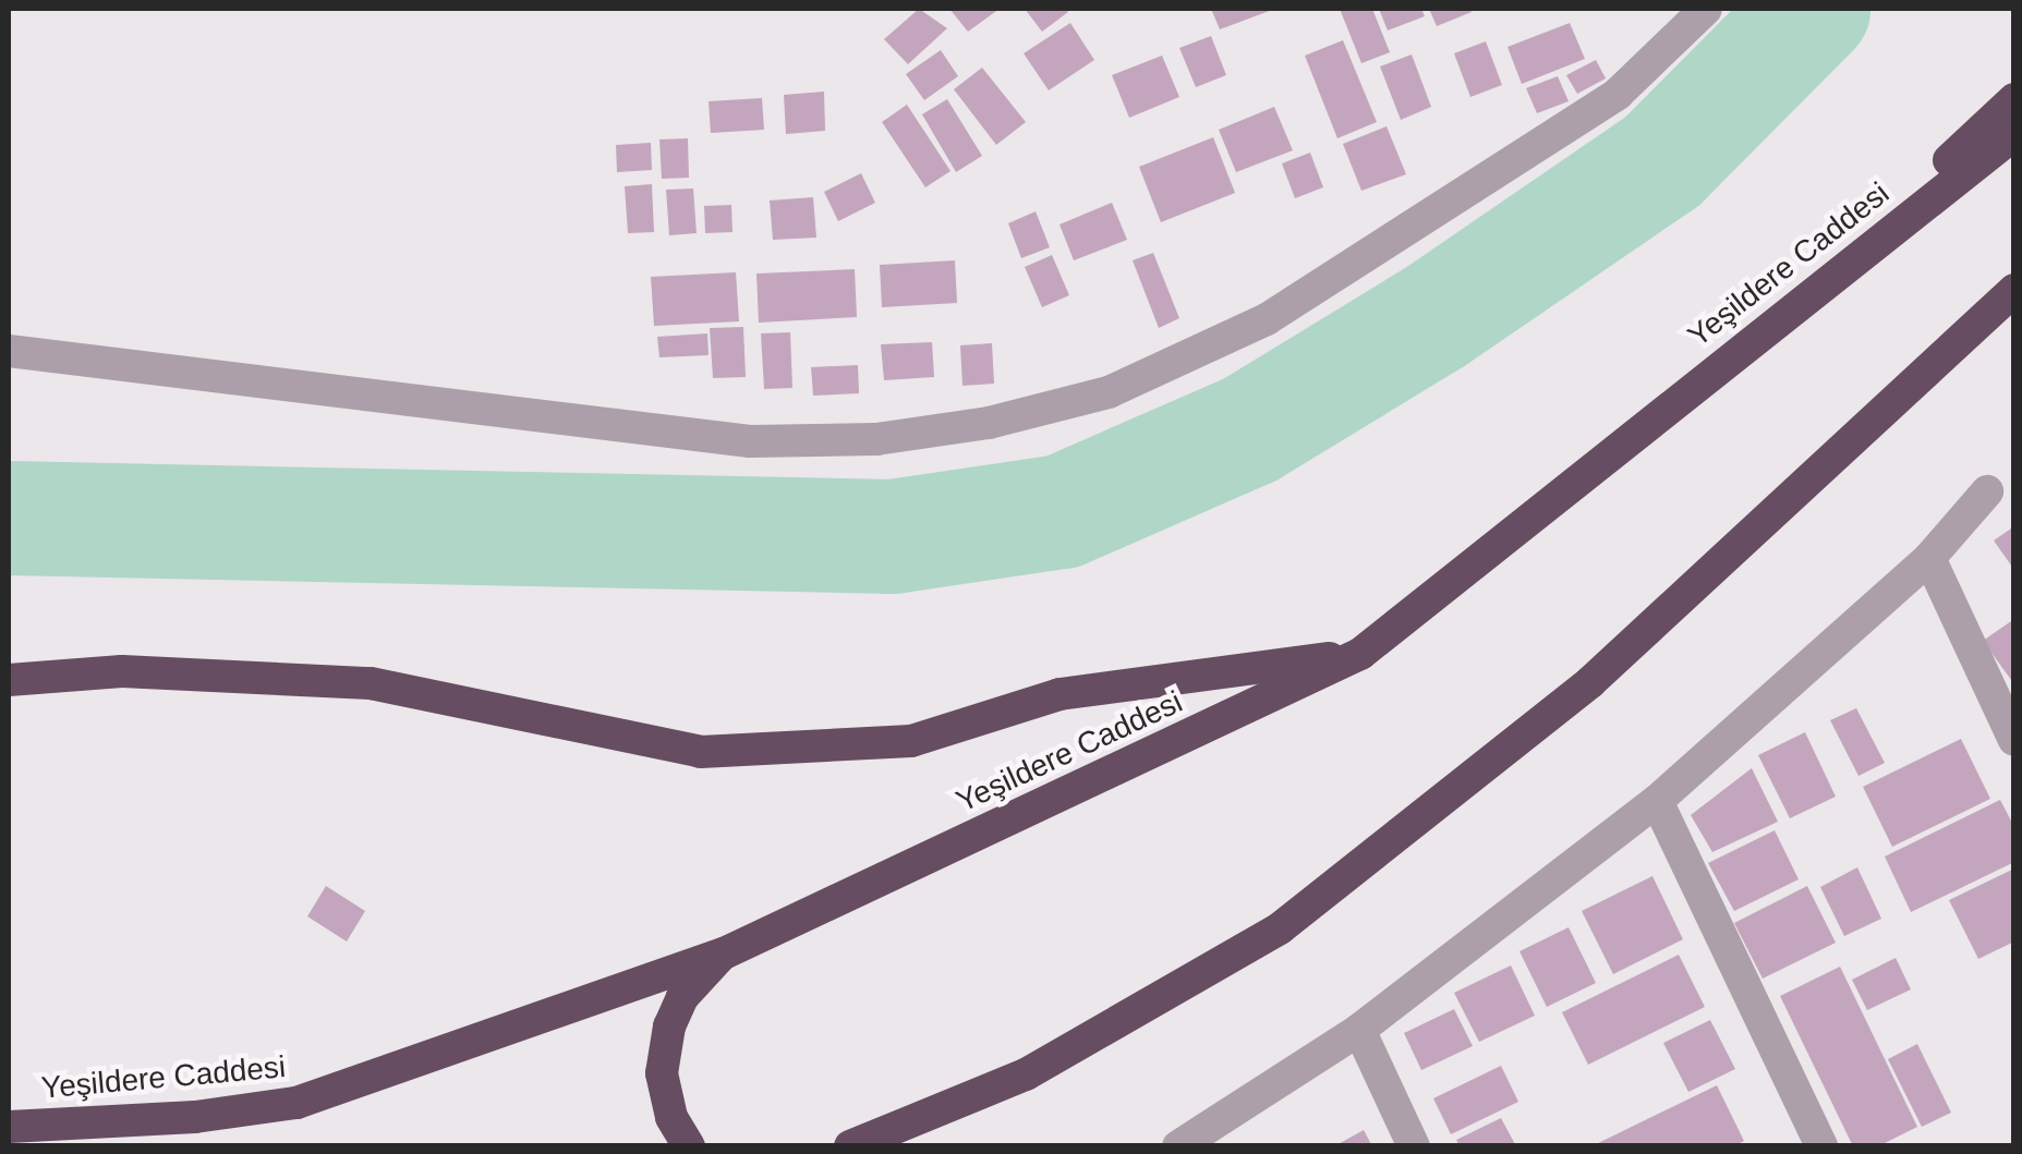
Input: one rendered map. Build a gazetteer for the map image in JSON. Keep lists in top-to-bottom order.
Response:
{
  "streets": {
    "highway": ["Yeşildere Caddesi"]
  }
}
